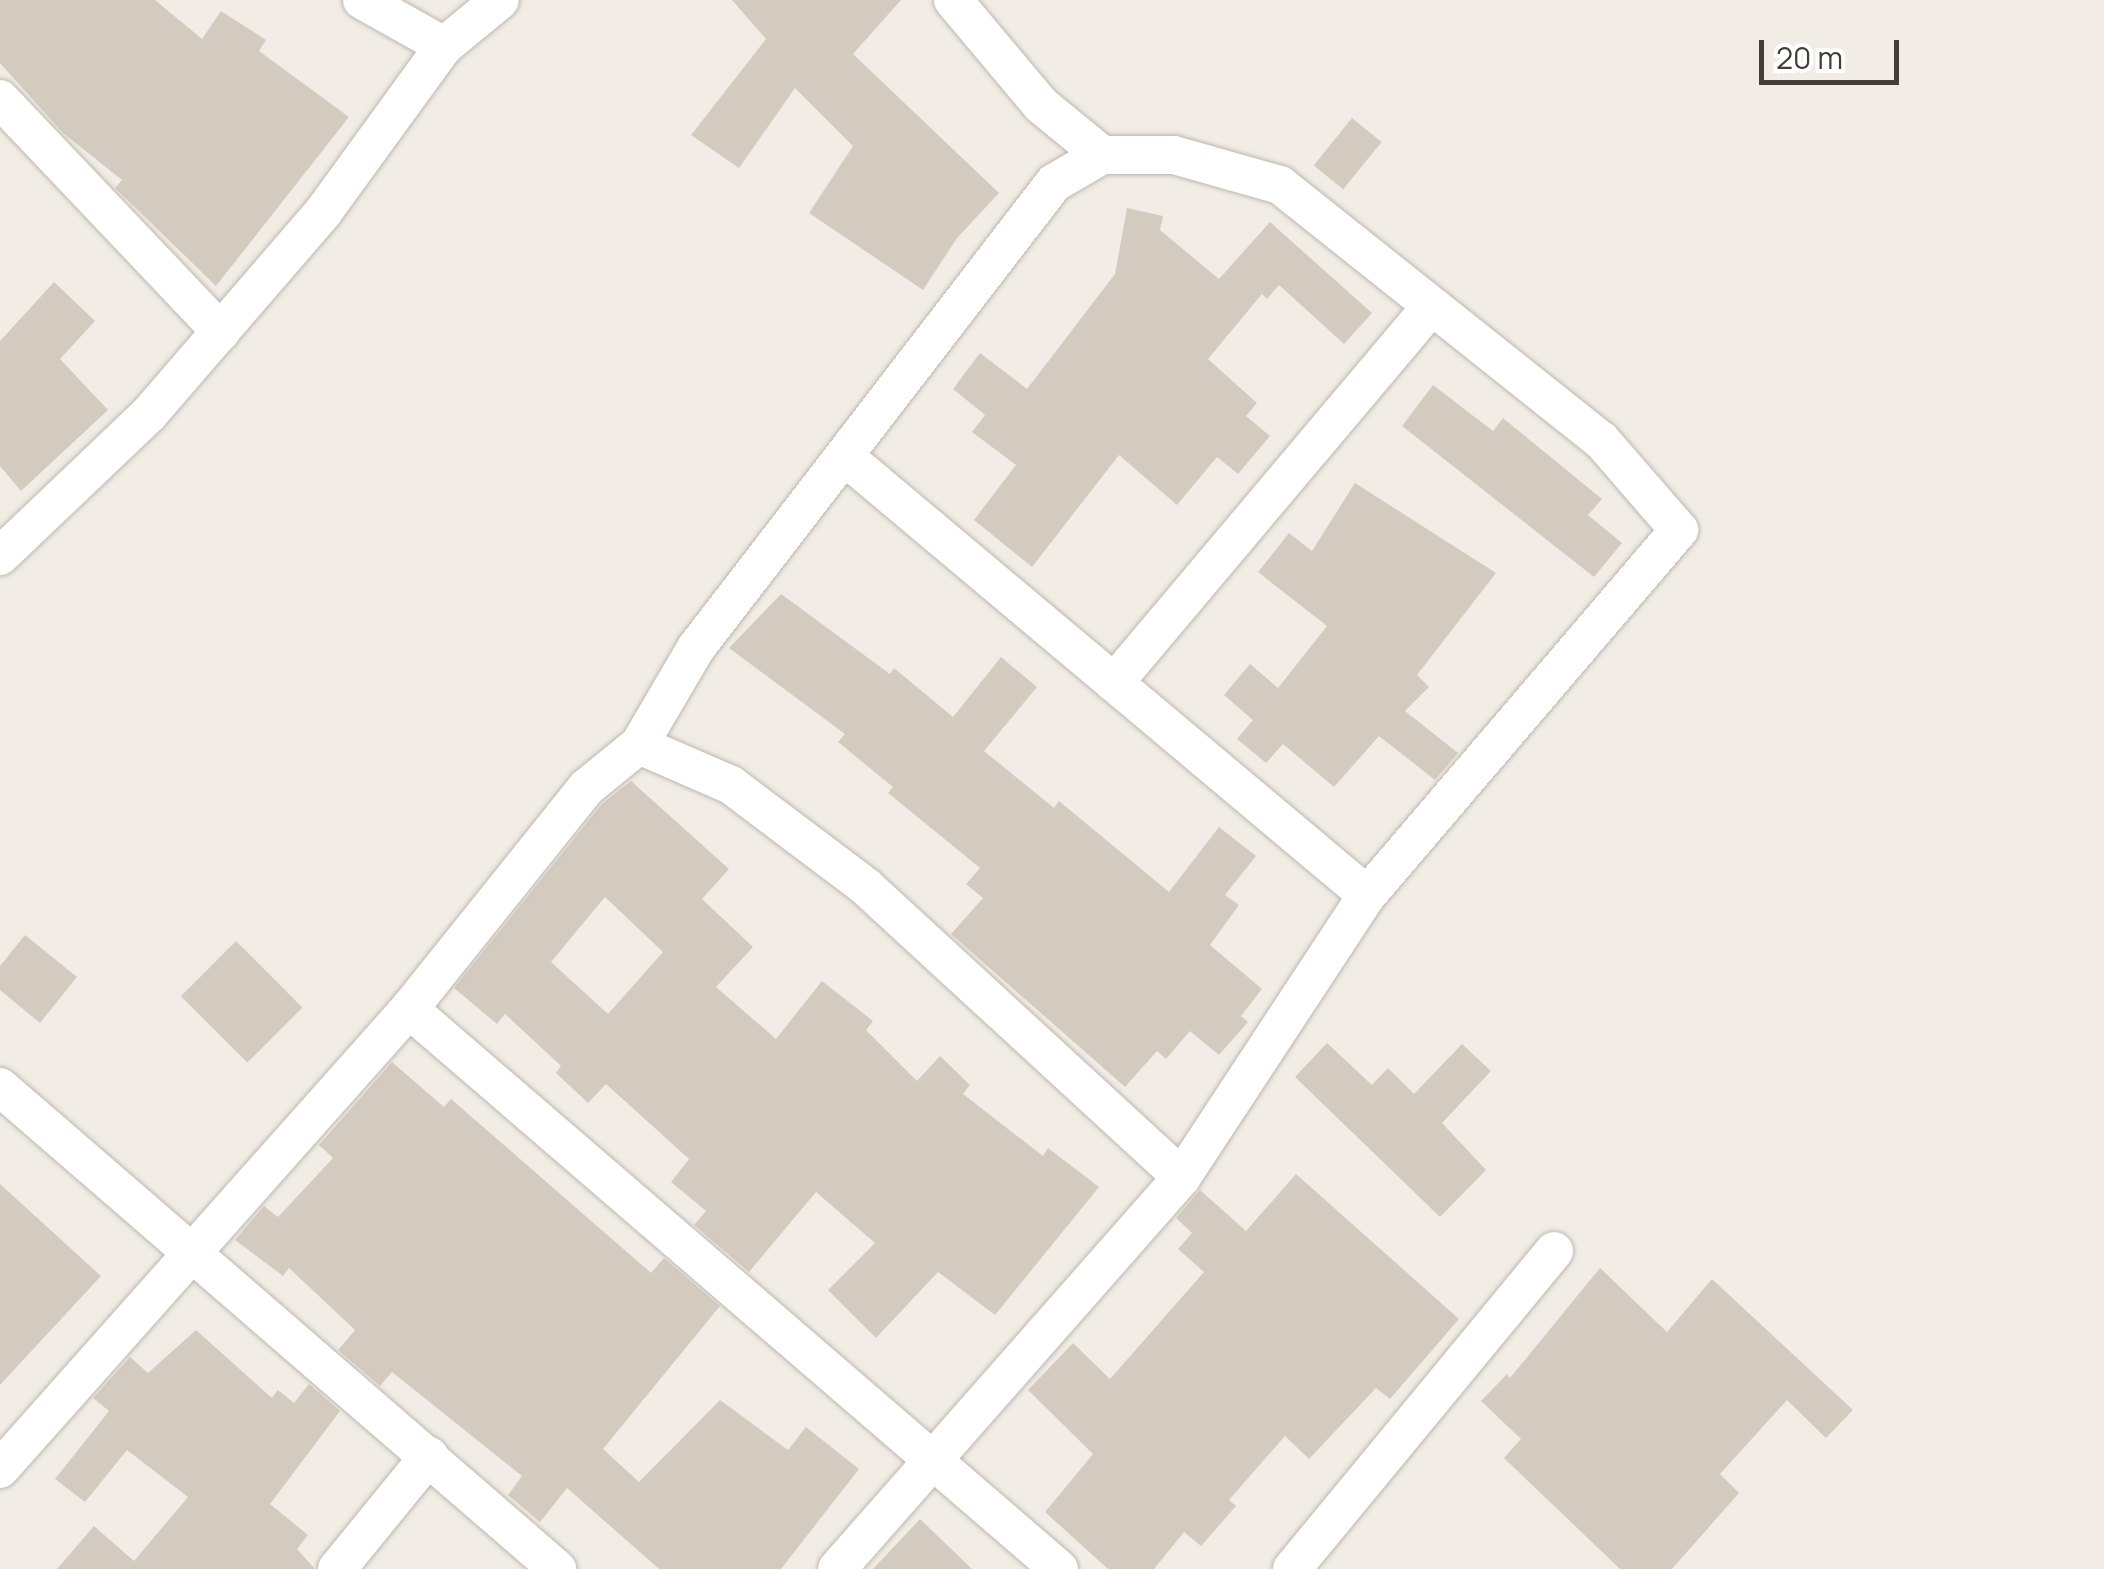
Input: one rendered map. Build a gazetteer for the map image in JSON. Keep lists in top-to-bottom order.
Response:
{
  "scale_bar": "20 m"
}
